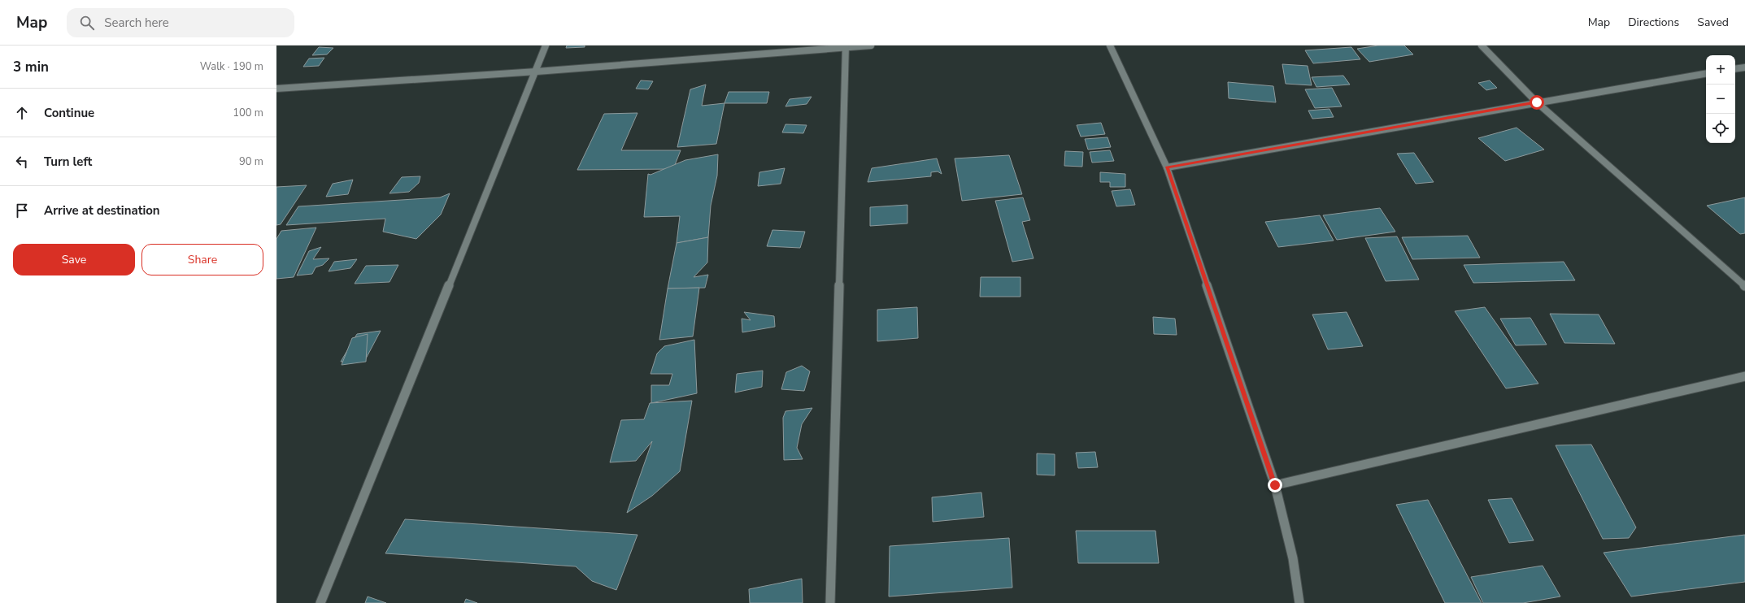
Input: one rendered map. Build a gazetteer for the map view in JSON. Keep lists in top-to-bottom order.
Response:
{
  "page": {
    "header": "Map",
    "search": "Search here",
    "nav": ["Map", "Directions", "Saved"],
    "heading": ["3 min", "Walk · 190 m"],
    "map_buttons": ["+", "−"],
    "list": [
      ["Continue", "100 m"],
      ["Turn left", "90 m"],
      "Arrive at destination"
    ],
    "buttons": ["Save", "Share"]
  }
}
